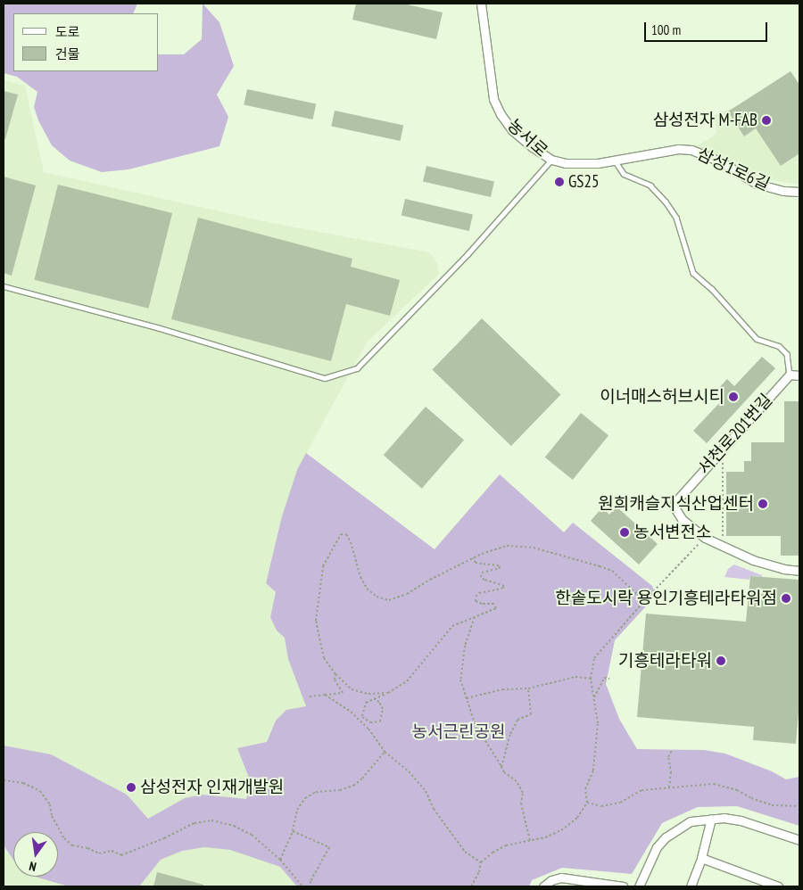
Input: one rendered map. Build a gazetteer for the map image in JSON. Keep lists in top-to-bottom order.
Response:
{
  "streets": {
    "street": ["농서로", "삼성1로6길", "서천로201번길"]
  },
  "crossings": [
    ["농서로", "삼성1로6길"]
  ],
  "parks": ["농서근린공원"],
  "places": [
    "삼성전자 M-FAB",
    "GS25",
    "이너매스허브시티",
    "원희캐슬지식산업센터",
    "농서변전소",
    "한솥도시락 용인기흥테라타워점",
    "기흥테라타워",
    "삼성전자 인재개발원"
  ],
  "legend": ["도로", "건물"],
  "scale_bar": "100 m",
  "north": "bottom"
}
